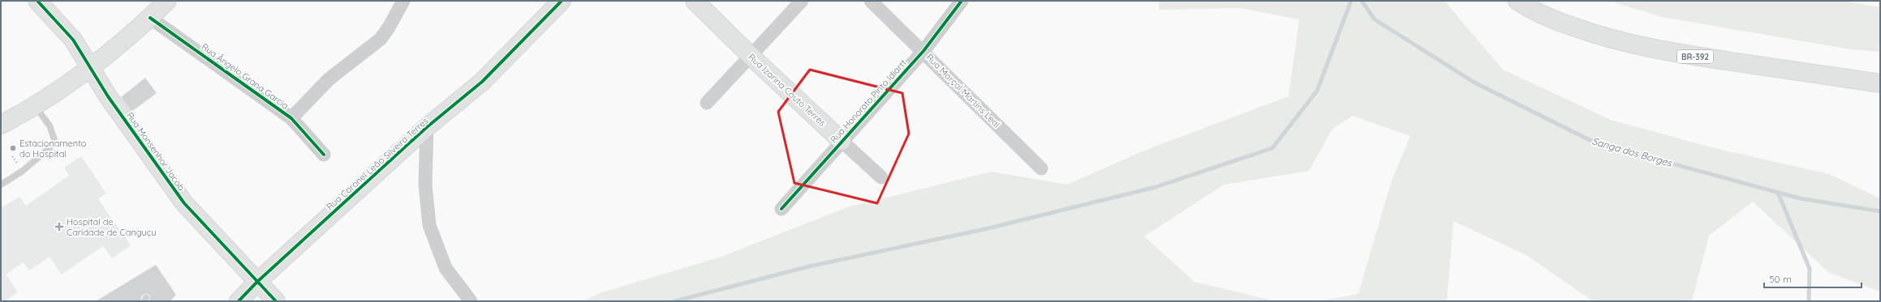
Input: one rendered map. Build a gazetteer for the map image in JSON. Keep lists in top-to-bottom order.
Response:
{
  "streets": {
    "main road": [
      "BR-392",
      "Rua Izarina Couto Terres",
      "Rua Monsenhor Jacob",
      "Rua Coronel Leão Silveira Terres"
    ],
    "street": ["Rua Ângelo Grana Garcia", "Rua Marçal Martins Leal", "Rua Honorato Pinto Idiartt"]
  },
  "crossings": [
    ["Rua Izarina Couto Terres", "Rua Honorato Pinto Idiartt"],
    ["Rua Marçal Martins Leal", "Rua Honorato Pinto Idiartt"],
    ["Rua Monsenhor Jacob", "Rua Coronel Leão Silveira Terres"]
  ],
  "water": ["Sanga dos Borges"],
  "places": {
    "other": ["Estacionamento do Hospital"],
    "health": ["Hospital de Caridade de Canguçu"]
  },
  "scale_bar": "50 m"
}
